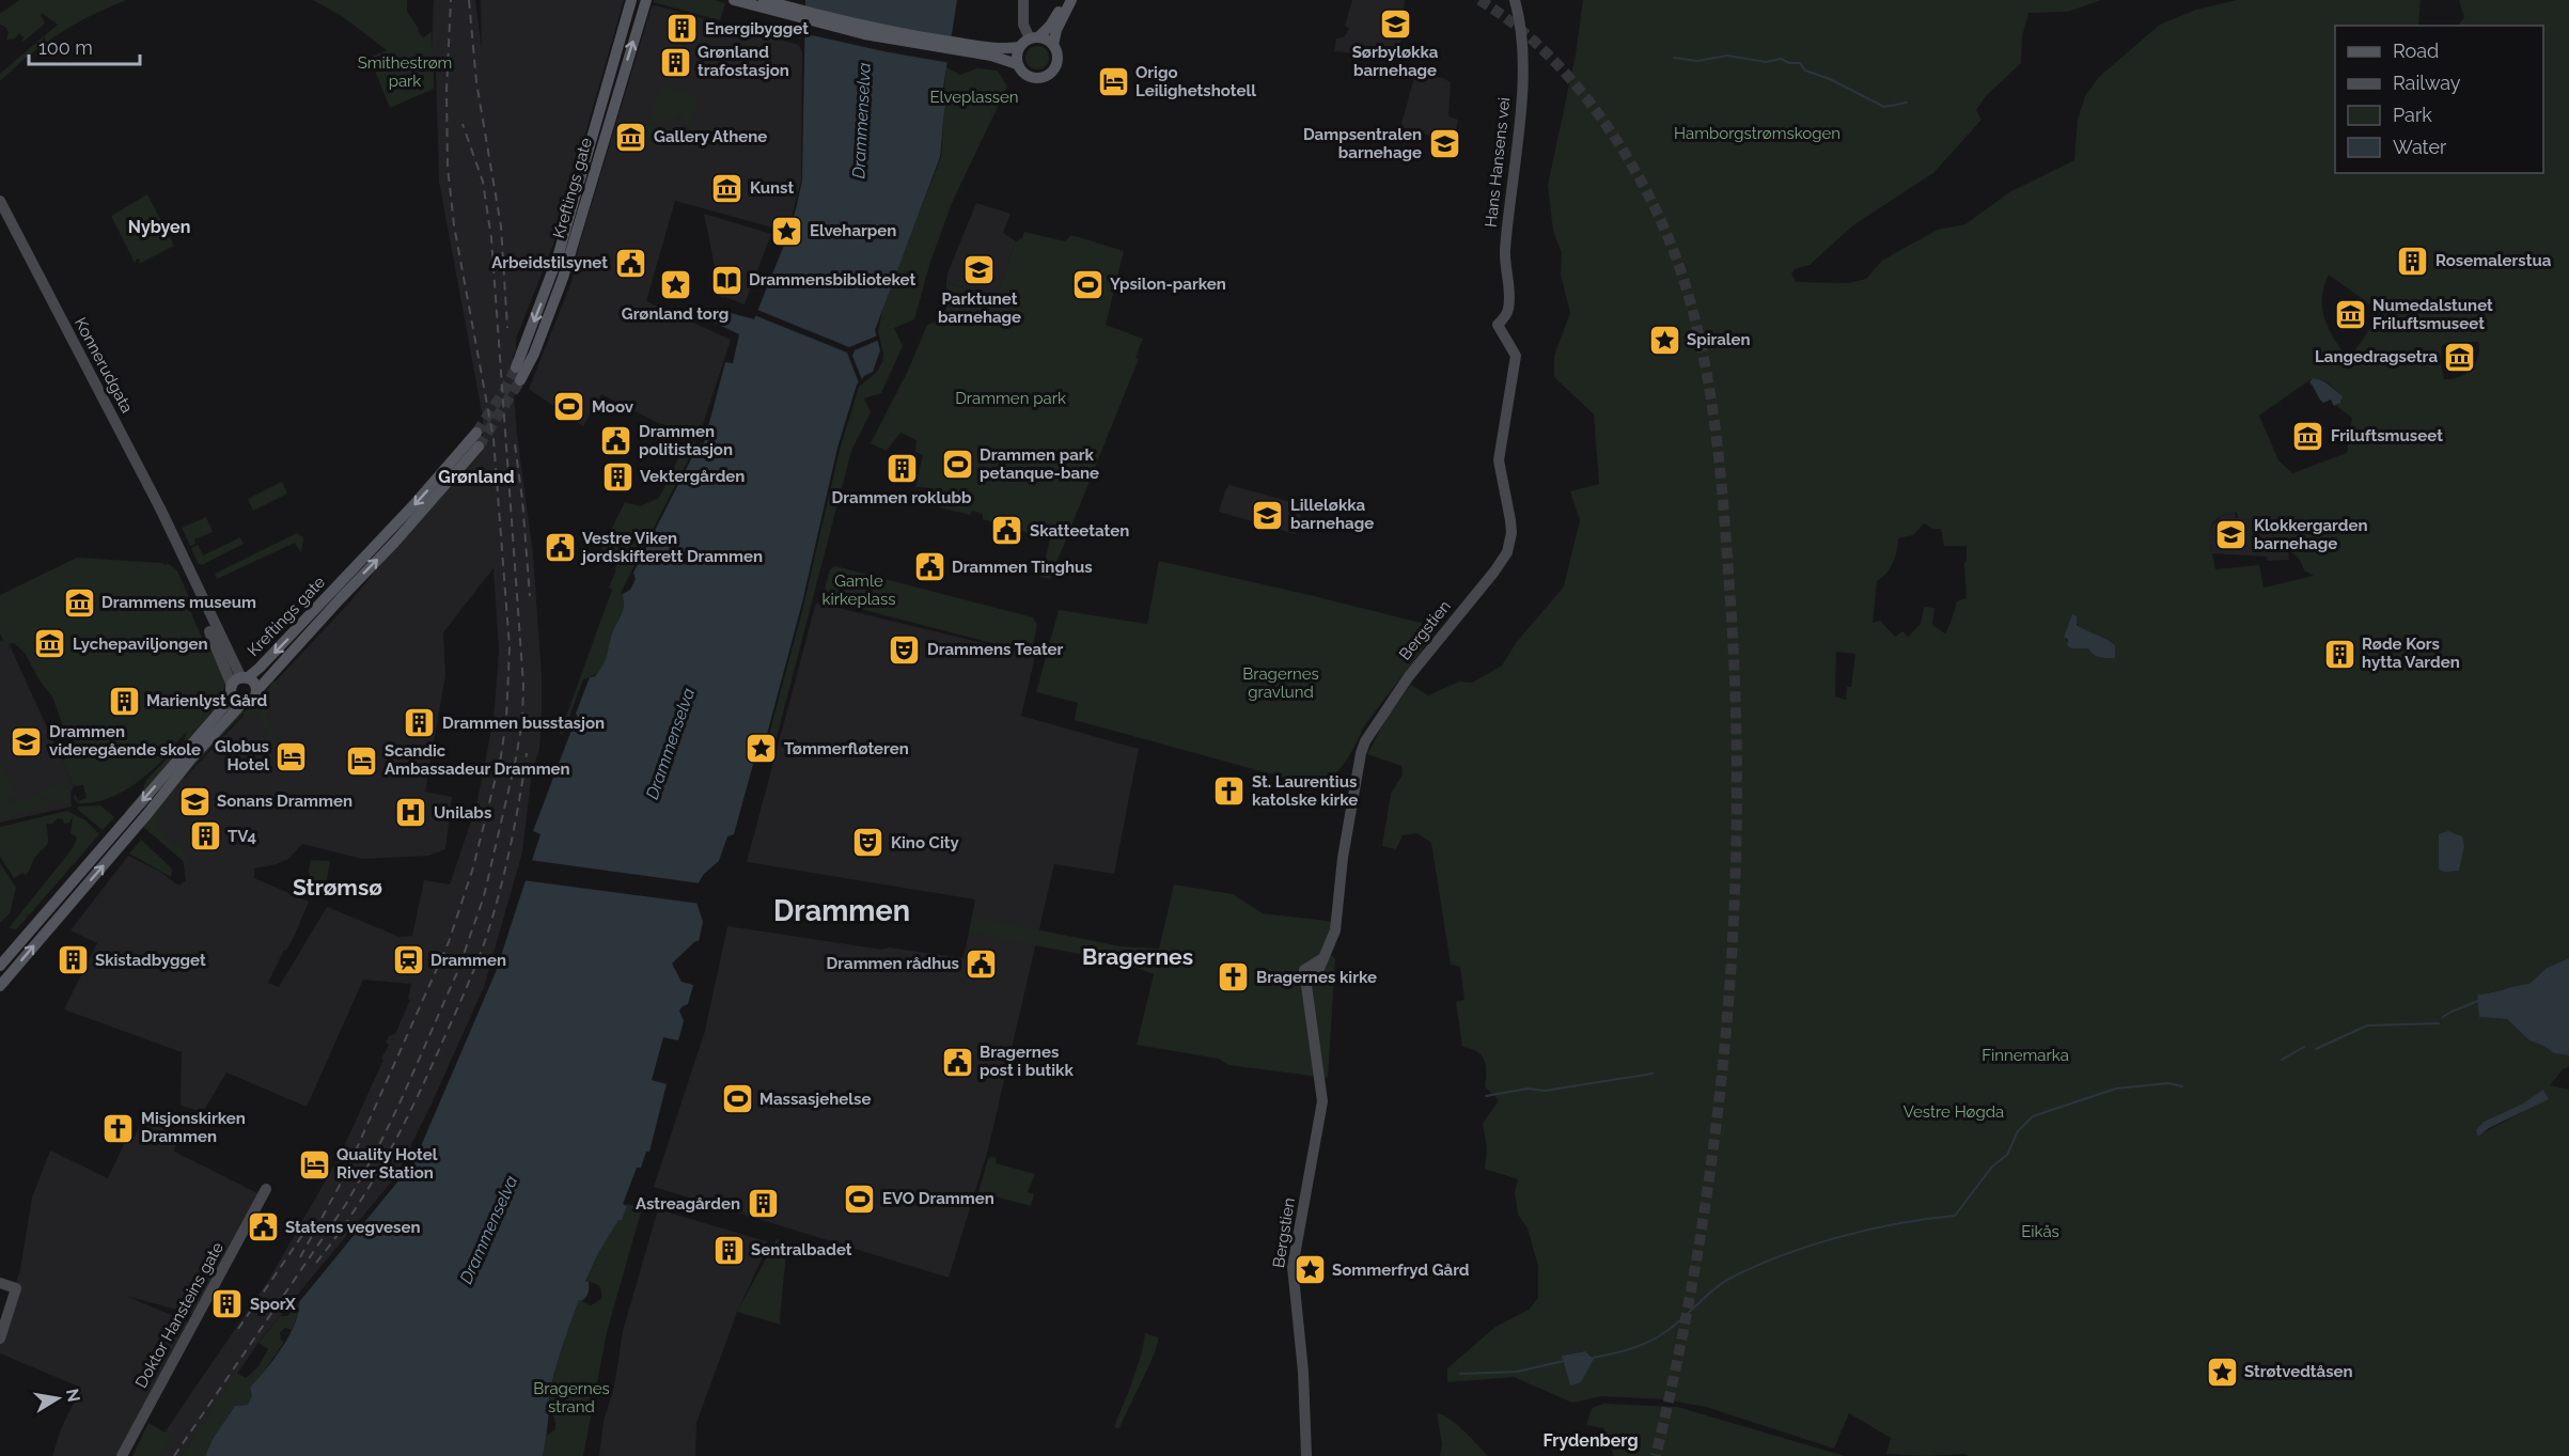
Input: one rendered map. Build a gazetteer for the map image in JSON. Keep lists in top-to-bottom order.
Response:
{
  "streets": {
    "main road": [
      "Hans Hansens vei",
      "Kreftings gate",
      "Konnerudgata",
      "Bergstien",
      "Doktor Hansteins gate"
    ]
  },
  "crossings": [
    ["Hans Hansens vei", "Bergstien"],
    ["Kreftings gate", "Konnerudgata"]
  ],
  "districts": [
    "Nybyen",
    "Grønland",
    "Strømsø",
    "Drammen",
    "Bragernes",
    "Frydenberg"
  ],
  "water": ["Drammenselva"],
  "parks": [
    "Smithestrøm park",
    "Elveplassen",
    "Hamborgstrømskogen",
    "Drammen park",
    "Gamle kirkeplass",
    "Bragernes gravlund",
    "Finnemarka",
    "Vestre Høgda",
    "Eikås",
    "Bragernes strand"
  ],
  "places": {
    "school or university": [
      "Sørbyløkka barnehage",
      "Dampsentralen barnehage",
      "Parktunet barnehage",
      "Lilleløkka barnehage",
      "Klokkergarden barnehage",
      "Drammen videregående skole",
      "Sonans Drammen"
    ],
    "building": [
      "Energibygget",
      "Grønland trafostasjon",
      "Rosemalerstua",
      "Drammen roklubb",
      "Vektergården",
      "Røde Kors hytta Varden",
      "Marienlyst Gård",
      "Drammen busstasjon",
      "TV4",
      "Skistadbygget",
      "Astreagården",
      "Sentralbadet",
      "SporX"
    ],
    "hotel": [
      "Origo Leilighetshotell",
      "Globus Hotel",
      "Scandic Ambassadeur Drammen",
      "Quality Hotel River Station"
    ],
    "museum": [
      "Gallery Athene",
      "Kunst",
      "Numedalstunet Friluftsmuseet",
      "Langedragsetra",
      "Friluftsmuseet",
      "Drammens museum",
      "Lychepaviljongen"
    ],
    "place": [
      "Elveharpen",
      "Grønland torg",
      "Spiralen",
      "Tømmerfløteren",
      "Sommerfryd Gård",
      "Strøtvedtåsen"
    ],
    "public building": [
      "Arbeidstilsynet",
      "Drammen politistasjon",
      "Skatteetaten",
      "Vestre Viken jordskifterett Drammen",
      "Drammen Tinghus",
      "Drammen rådhus",
      "Bragernes post i butikk",
      "Statens vegvesen"
    ],
    "library": ["Drammensbiblioteket"],
    "sports": [
      "Ypsilon-parken",
      "Moov",
      "Drammen park petanque-bane",
      "Massasjehelse",
      "EVO Drammen"
    ],
    "theatre": ["Drammens Teater", "Kino City"],
    "church": ["St. Laurentius katolske kirke", "Bragernes kirke", "Misjonskirken Drammen"],
    "hospital": ["Unilabs"],
    "station": ["Drammen"]
  },
  "legend": [
    "Road",
    "Railway",
    "Park",
    "Water"
  ],
  "scale_bar": "100 m",
  "north": "right"
}
